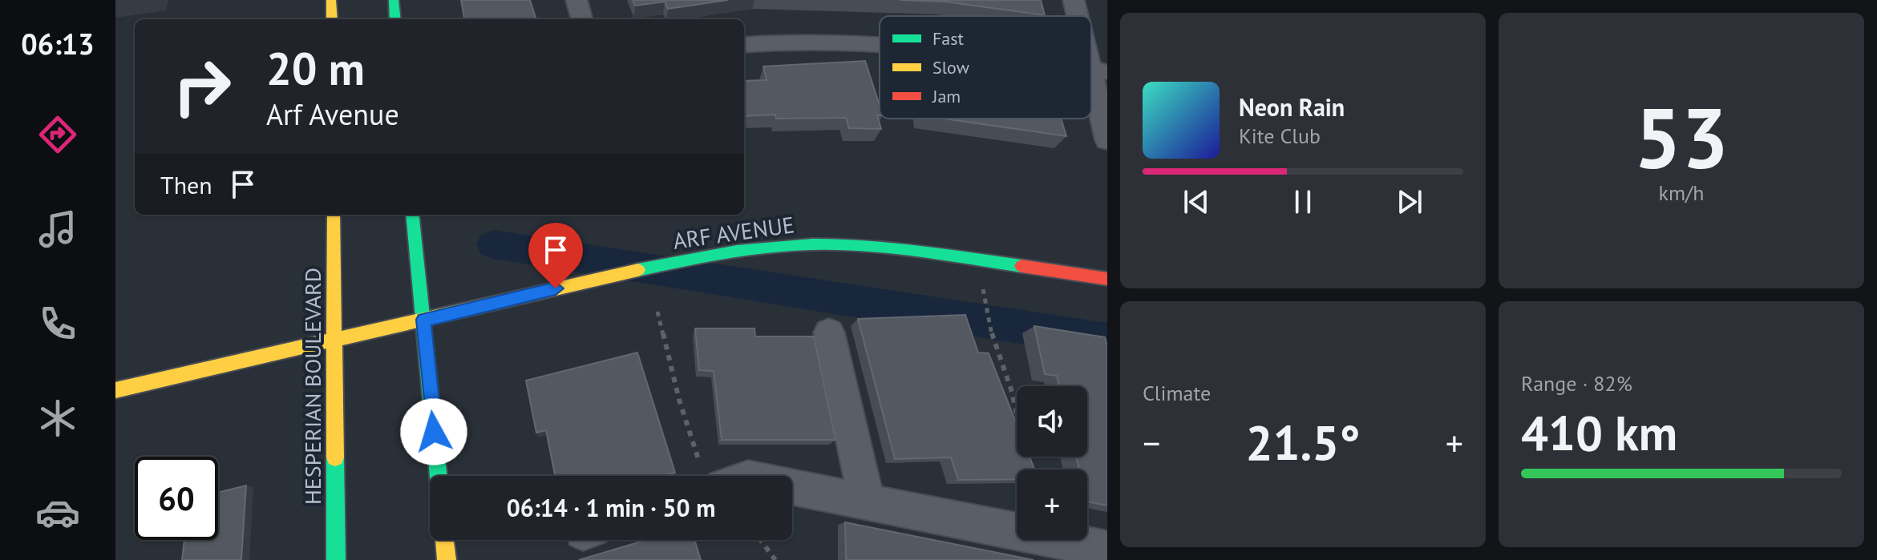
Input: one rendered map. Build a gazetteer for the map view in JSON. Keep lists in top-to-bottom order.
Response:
{
  "streets": {
    "street": ["ARF AVENUE", "HESPERIAN BOULEVARD"]
  },
  "crossings": [
    ["ARF AVENUE", "HESPERIAN BOULEVARD"]
  ],
  "legend": ["Fast", "Slow", "Jam"],
  "page": {
    "tabs": "06:13",
    "tile": [
      ["53", "km/h"],
      "Climate",
      ["Range · 82%", "410 km"]
    ],
    "turn": ["20 m", "Arf Avenue"],
    "song": ["Neon Rain", "Kite Club"],
    "then": "Then",
    "map_buttons": "+",
    "heat": ["−", "21.5°", "+"],
    "limit": "60",
    "trip": "06:14 · 1 min · 50 m"
  }
}
